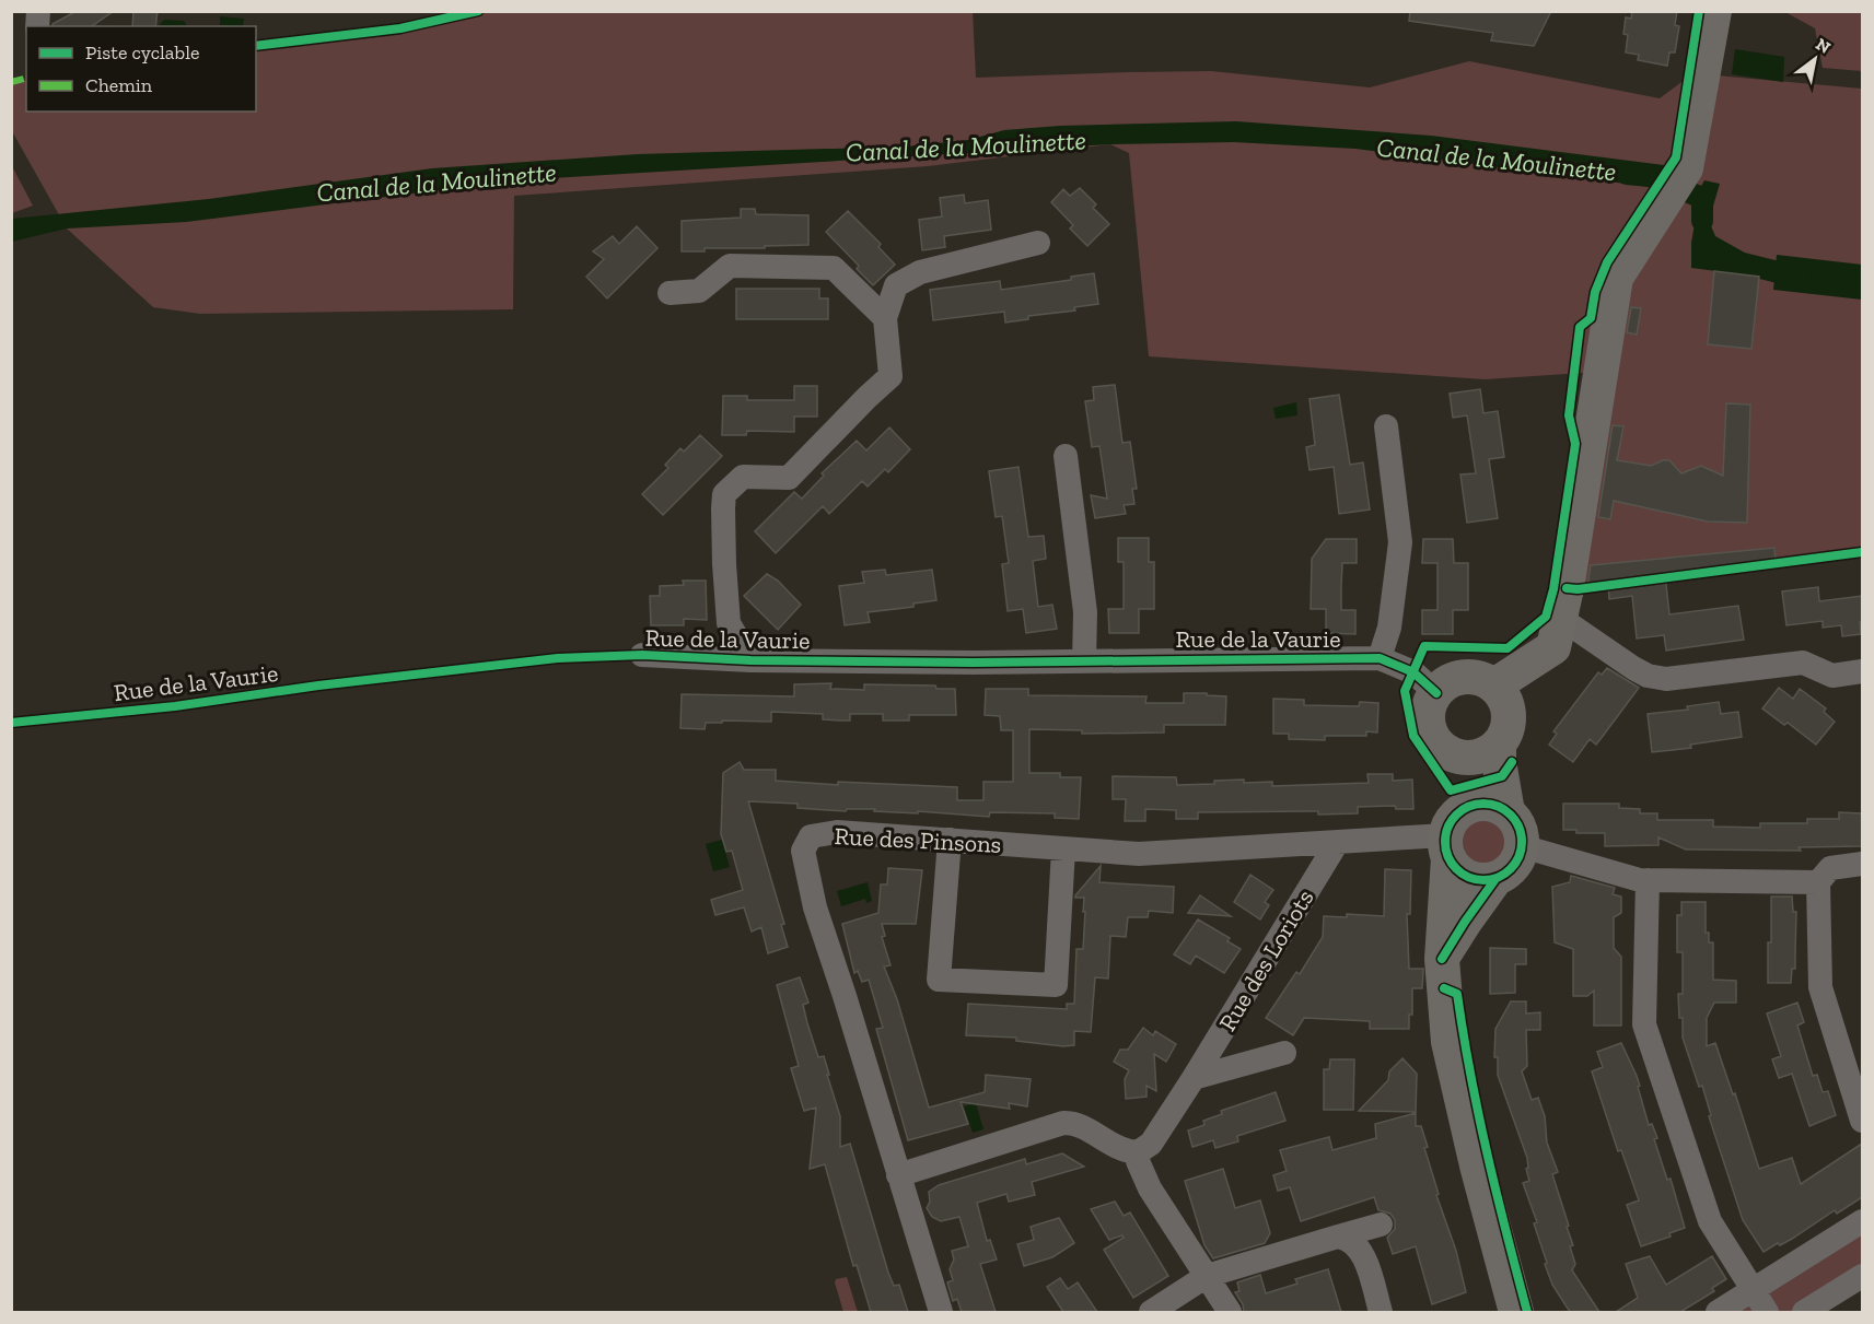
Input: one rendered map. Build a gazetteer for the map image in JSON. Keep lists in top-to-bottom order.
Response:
{
  "streets": {
    "street": ["Rue de la Vaurie", "Rue des Pinsons", "Rue des Loriots"]
  },
  "crossings": [
    ["Rue des Pinsons", "Rue des Loriots"]
  ],
  "water": ["Canal de la Moulinette"],
  "legend": ["Piste cyclable", "Chemin"],
  "north": "top right"
}
